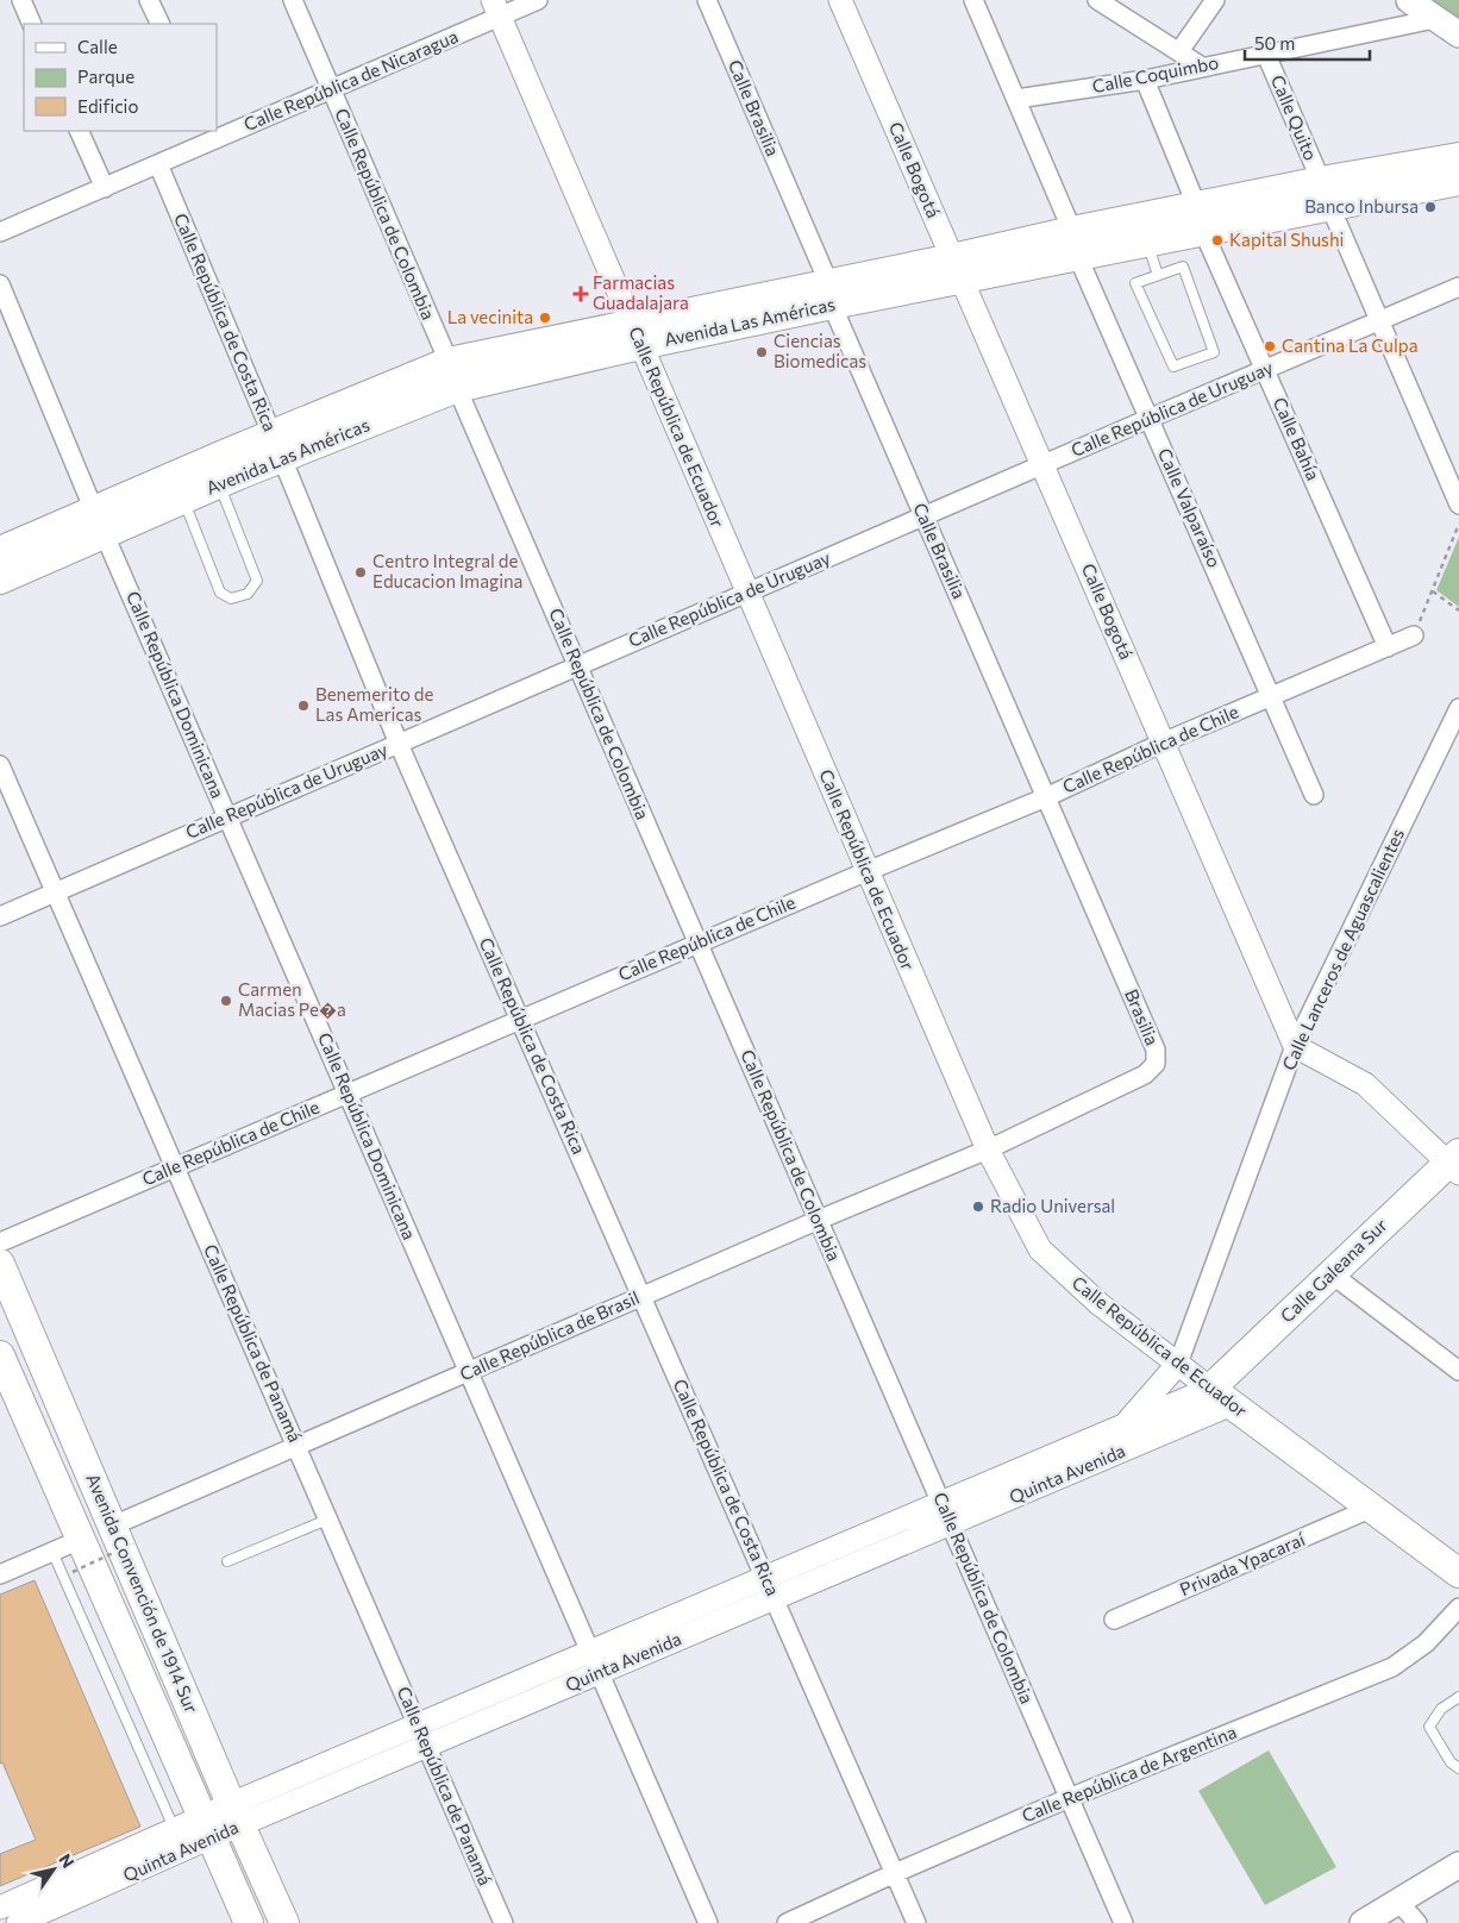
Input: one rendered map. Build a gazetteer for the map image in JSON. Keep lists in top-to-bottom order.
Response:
{
  "streets": {
    "main road": [
      "Avenida Las Américas",
      "Calle República de Ecuador",
      "Calle Galeana Sur",
      "Avenida Convención de 1914 Sur"
    ],
    "street": [
      "Calle Coquimbo",
      "Calle República de Nicaragua",
      "Calle Brasilia",
      "Calle Quito",
      "Calle Bogotá",
      "Calle República de Colombia",
      "Calle República de Costa Rica",
      "Calle República de Uruguay",
      "Calle Bahía",
      "Calle Valparaíso",
      "Calle República Dominicana",
      "Calle República de Chile",
      "Calle Lanceros de Aguascalientes",
      "Brasilia",
      "Calle República de Brasil",
      "Calle República de Panamá",
      "Quinta Avenida",
      "Privada Ypacaraí",
      "Calle República de Argentina"
    ]
  },
  "crossings": [
    ["Calle Coquimbo", "Calle Quito"],
    ["Calle Coquimbo", "Calle Bahía"],
    ["Calle Coquimbo", "Calle Valparaíso"],
    ["Calle República de Nicaragua", "Calle República de Colombia"],
    ["Calle República de Nicaragua", "Calle República de Costa Rica"],
    ["Calle República de Nicaragua", "Calle República de Ecuador"],
    ["Calle Brasilia", "Avenida Las Américas"],
    ["Calle Brasilia", "Calle República de Uruguay"],
    ["Calle Brasilia", "Calle República de Chile"],
    ["Calle Brasilia", "Brasilia"],
    ["Calle Quito", "Avenida Las Américas"],
    ["Calle Bogotá", "Avenida Las Américas"],
    ["Calle Bogotá", "Calle República de Uruguay"],
    ["Calle Bogotá", "Calle República de Chile"],
    ["Calle Bogotá", "Calle Lanceros de Aguascalientes"],
    ["Calle República de Colombia", "Avenida Las Américas"],
    ["Calle República de Colombia", "Calle República de Uruguay"],
    ["Calle República de Colombia", "Calle República de Chile"],
    ["Calle República de Colombia", "Calle República de Brasil"],
    ["Calle República de Colombia", "Quinta Avenida"],
    ["Calle República de Colombia", "Calle República de Argentina"],
    ["Calle República de Costa Rica", "Avenida Las Américas"],
    ["Calle República de Costa Rica", "Calle República de Uruguay"],
    ["Calle República de Costa Rica", "Calle República de Chile"],
    ["Calle República de Costa Rica", "Calle República de Brasil"],
    ["Calle República de Costa Rica", "Quinta Avenida"],
    ["Calle República de Costa Rica", "Calle República de Argentina"],
    ["Avenida Las Américas", "Calle República de Ecuador"],
    ["Avenida Las Américas", "Calle Bahía"],
    ["Avenida Las Américas", "Calle Valparaíso"],
    ["Avenida Las Américas", "Calle República Dominicana"],
    ["Calle República de Uruguay", "Calle República de Ecuador"],
    ["Calle República de Uruguay", "Calle Bahía"],
    ["Calle República de Uruguay", "Calle Valparaíso"],
    ["Calle República de Uruguay", "Calle República Dominicana"],
    ["Calle República de Uruguay", "Calle República de Panamá"],
    ["Calle República de Ecuador", "Calle República de Chile"],
    ["Calle República de Ecuador", "Calle Lanceros de Aguascalientes"],
    ["Calle República de Ecuador", "Brasilia"],
    ["Calle República de Ecuador", "Calle Galeana Sur"],
    ["Calle República de Ecuador", "Calle República de Brasil"],
    ["Calle República de Ecuador", "Quinta Avenida"],
    ["Calle República de Ecuador", "Privada Ypacaraí"],
    ["Calle Bahía", "Calle República de Chile"],
    ["Calle Valparaíso", "Calle República de Chile"],
    ["Calle República Dominicana", "Calle República de Chile"],
    ["Calle República Dominicana", "Calle República de Brasil"],
    ["Calle República Dominicana", "Quinta Avenida"],
    ["Calle República de Chile", "Brasilia"],
    ["Calle República de Chile", "Calle República de Panamá"],
    ["Brasilia", "Calle República de Brasil"],
    ["Calle Galeana Sur", "Quinta Avenida"],
    ["Calle República de Brasil", "Calle República de Panamá"],
    ["Calle República de Brasil", "Avenida Convención de 1914 Sur"],
    ["Calle República de Panamá", "Quinta Avenida"],
    ["Quinta Avenida", "Avenida Convención de 1914 Sur"]
  ],
  "places": {
    "other": [
      "Banco Inbursa",
      "Kapital Shushi",
      "La vecinita",
      "Cantina La Culpa",
      "Ciencias Biomedicas",
      "Centro Integral de Educacion Imagina",
      "Benemerito de Las Americas",
      "Carmen Macias Pe�a",
      "Radio Universal"
    ],
    "health": ["Farmacias Guadalajara"]
  },
  "legend": ["Calle", "Parque", "Edificio"],
  "scale_bar": "50 m",
  "north": "top right"
}
